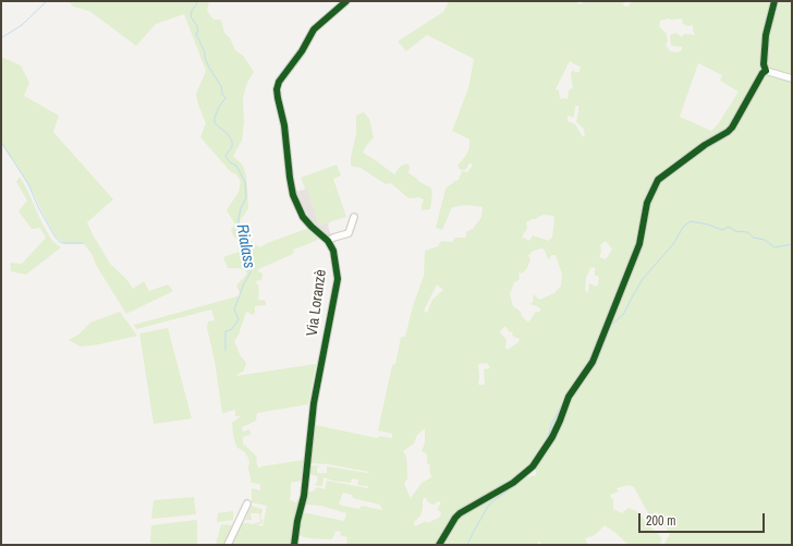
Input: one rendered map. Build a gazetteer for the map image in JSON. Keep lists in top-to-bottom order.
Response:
{
  "streets": {
    "street": ["Via Loranzè"]
  },
  "water": ["Rialass"],
  "scale_bar": "200 m"
}
